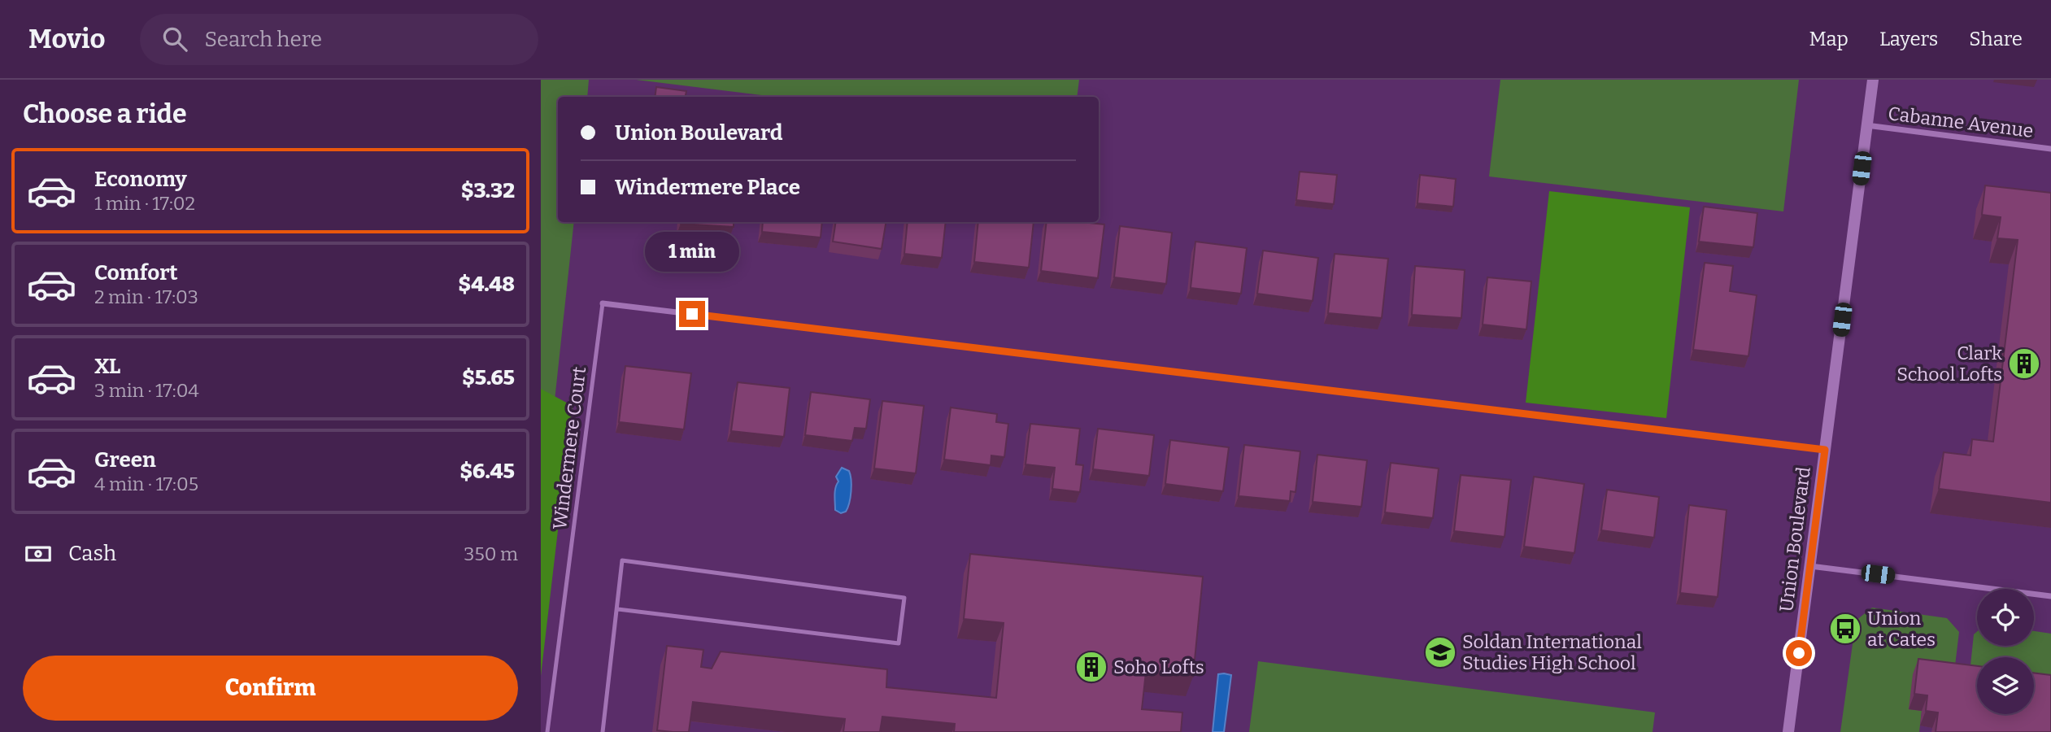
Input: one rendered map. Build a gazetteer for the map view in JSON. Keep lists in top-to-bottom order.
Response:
{
  "streets": {
    "main road": ["Union Boulevard"],
    "street": ["Cabanne Avenue"],
    "lane": ["Windermere Court"]
  },
  "crossings": [
    ["Cabanne Avenue", "Union Boulevard"]
  ],
  "places": {
    "building": ["Clark School Lofts", "Soho Lofts"],
    "bus stop": ["Union at Cates"],
    "school or university": ["Soldan International Studies High School"]
  },
  "page": {
    "header": "Movio",
    "search": "Search here",
    "nav": ["Map", "Layers", "Share"],
    "heading": "Choose a ride",
    "banner": ["Union Boulevard", "Windermere Place"],
    "list": [
      {
        "name": "Economy",
        "note": "1 min · 17:02",
        "value": "$3.32"
      },
      {
        "name": "Comfort",
        "note": "2 min · 17:03",
        "value": "$4.48"
      },
      {
        "name": "XL",
        "note": "3 min · 17:04",
        "value": "$5.65"
      },
      {
        "name": "Green",
        "note": "4 min · 17:05",
        "value": "$6.45"
      }
    ],
    "bubble": "1 min",
    "pay": ["Cash", "350 m"],
    "buttons": "Confirm"
  }
}
